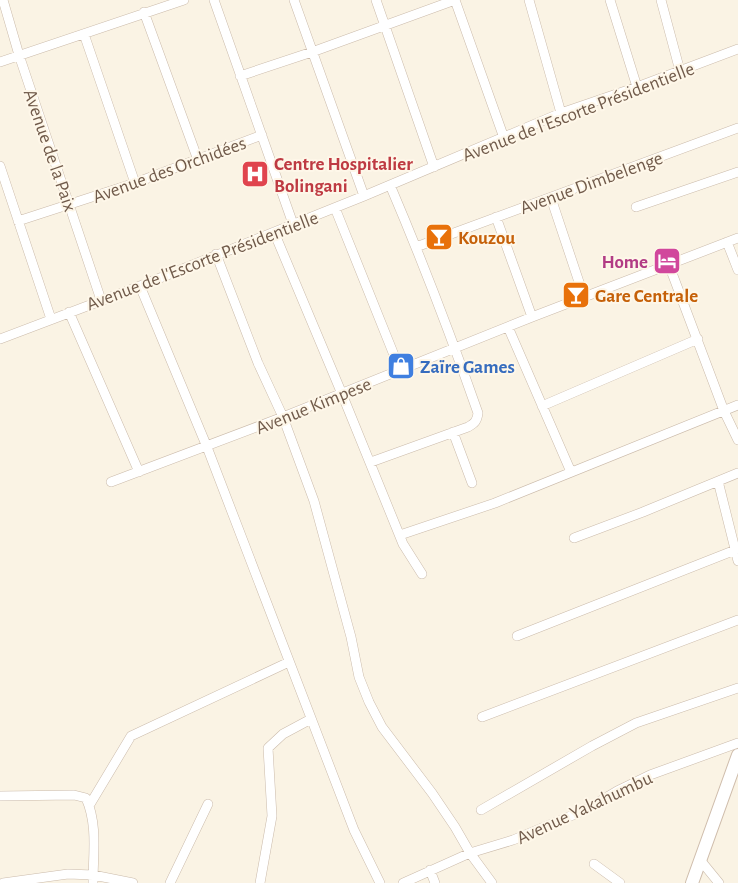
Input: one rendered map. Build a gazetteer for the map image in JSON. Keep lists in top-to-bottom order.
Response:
{
  "streets": {
    "street": [
      "Avenue de l'Escorte Présidentielle",
      "Avenue de la Paix",
      "Avenue des Orchidées",
      "Avenue Dimbelenge",
      "Avenue Kimpese",
      "Avenue Yakahumbu"
    ]
  },
  "crossings": [
    ["Avenue de l'Escorte Présidentielle", "Avenue de la Paix"],
    ["Avenue de la Paix", "Avenue des Orchidées"]
  ],
  "places": {
    "hospital": ["Centre Hospitalier Bolingani"],
    "bar": ["Kouzou", "Gare Centrale"],
    "hotel": ["Home"],
    "shop": ["Zaïre Games"]
  }
}
